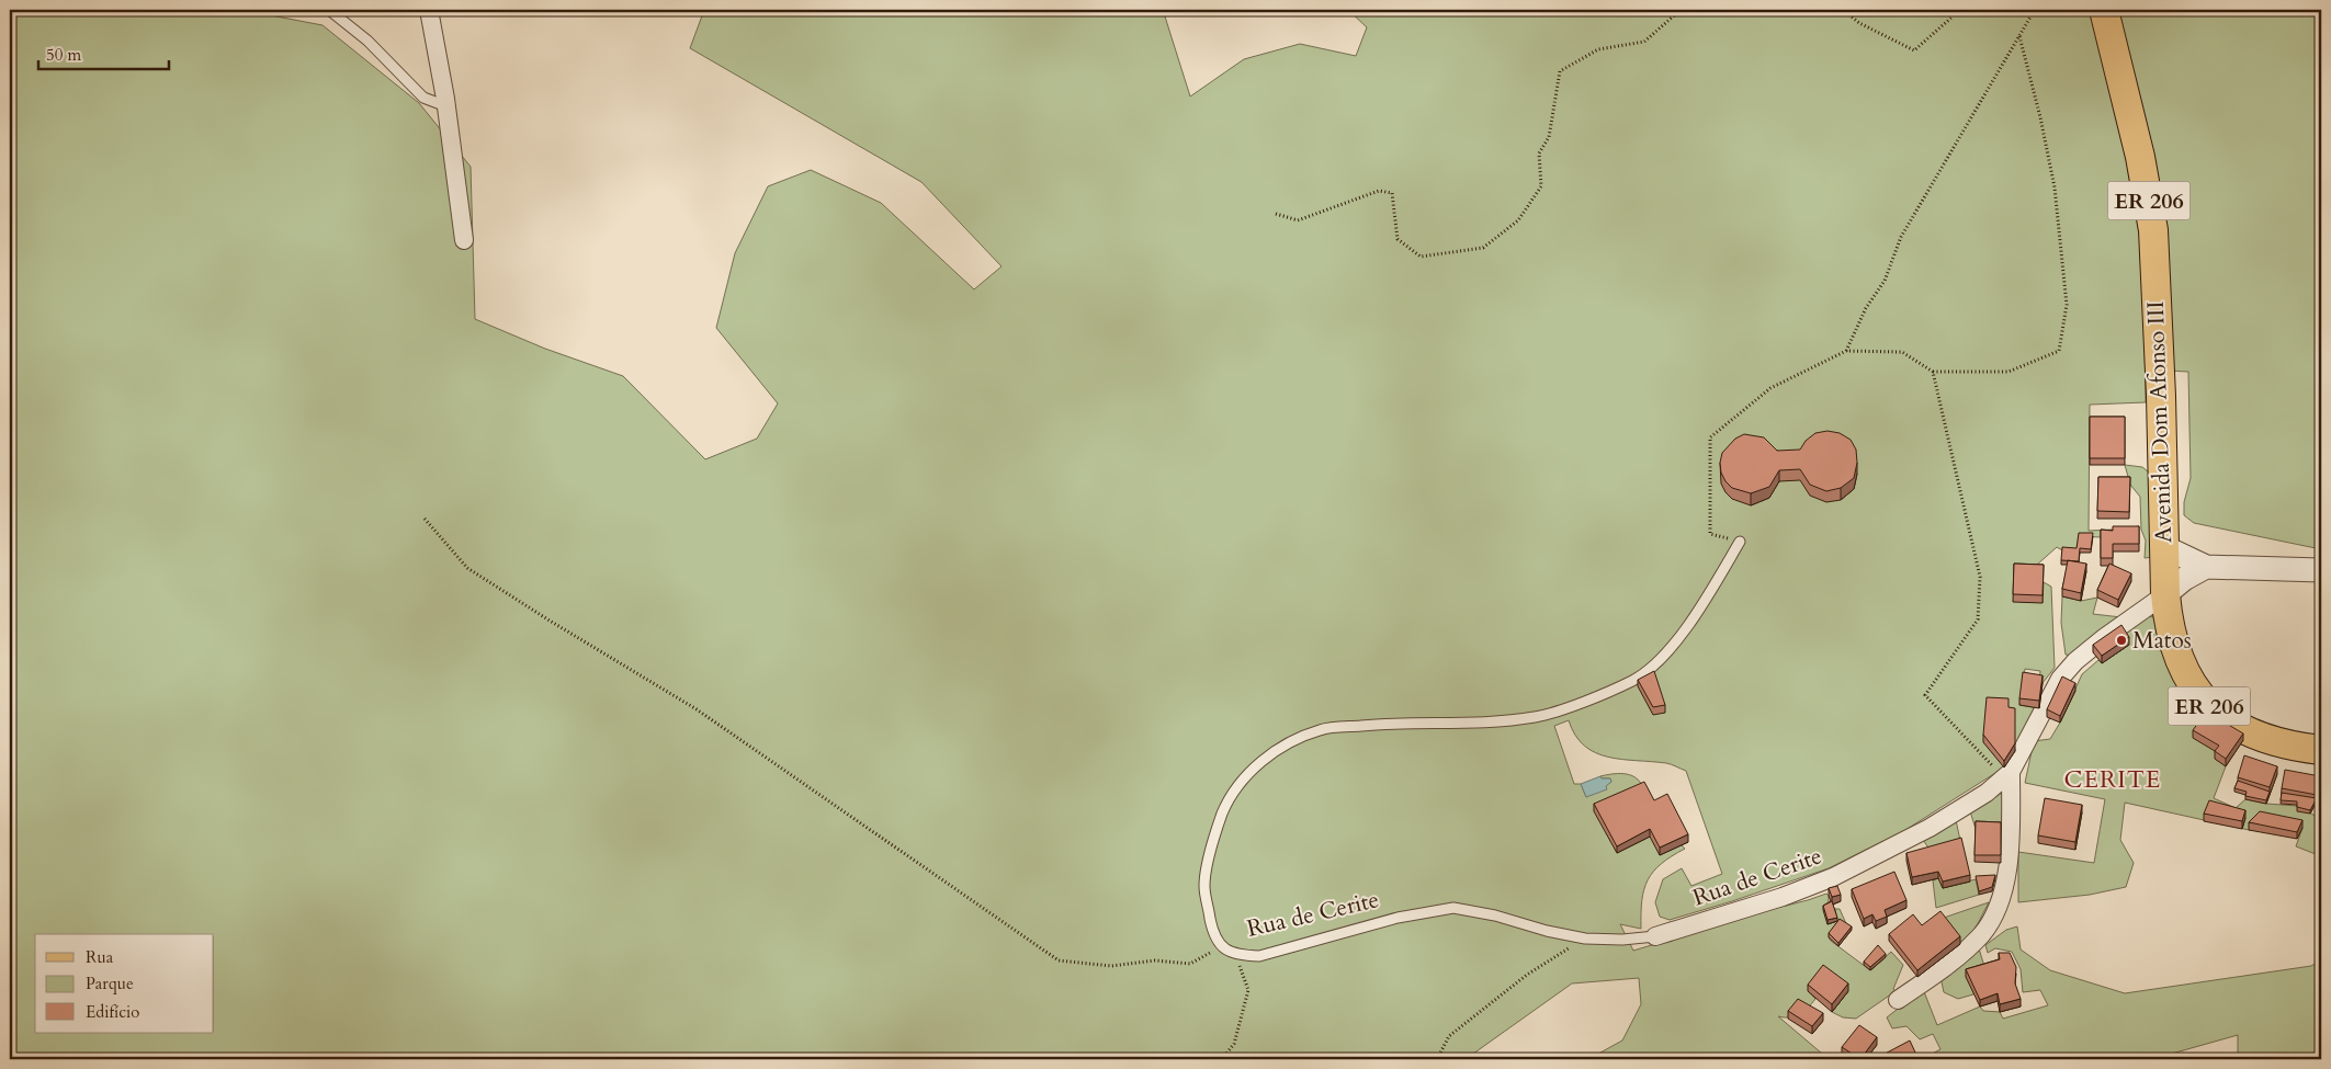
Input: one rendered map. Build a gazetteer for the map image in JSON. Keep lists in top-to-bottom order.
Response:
{
  "streets": {
    "main road": ["ER 206", "Avenida Dom Afonso III"],
    "street": ["Rua de Cerite"]
  },
  "crossings": [
    ["Avenida Dom Afonso III", "Rua de Cerite"]
  ],
  "districts": ["CERITE"],
  "places": ["Matos"],
  "legend": ["Rua", "Parque", "Edifício"],
  "scale_bar": "50 m"
}
